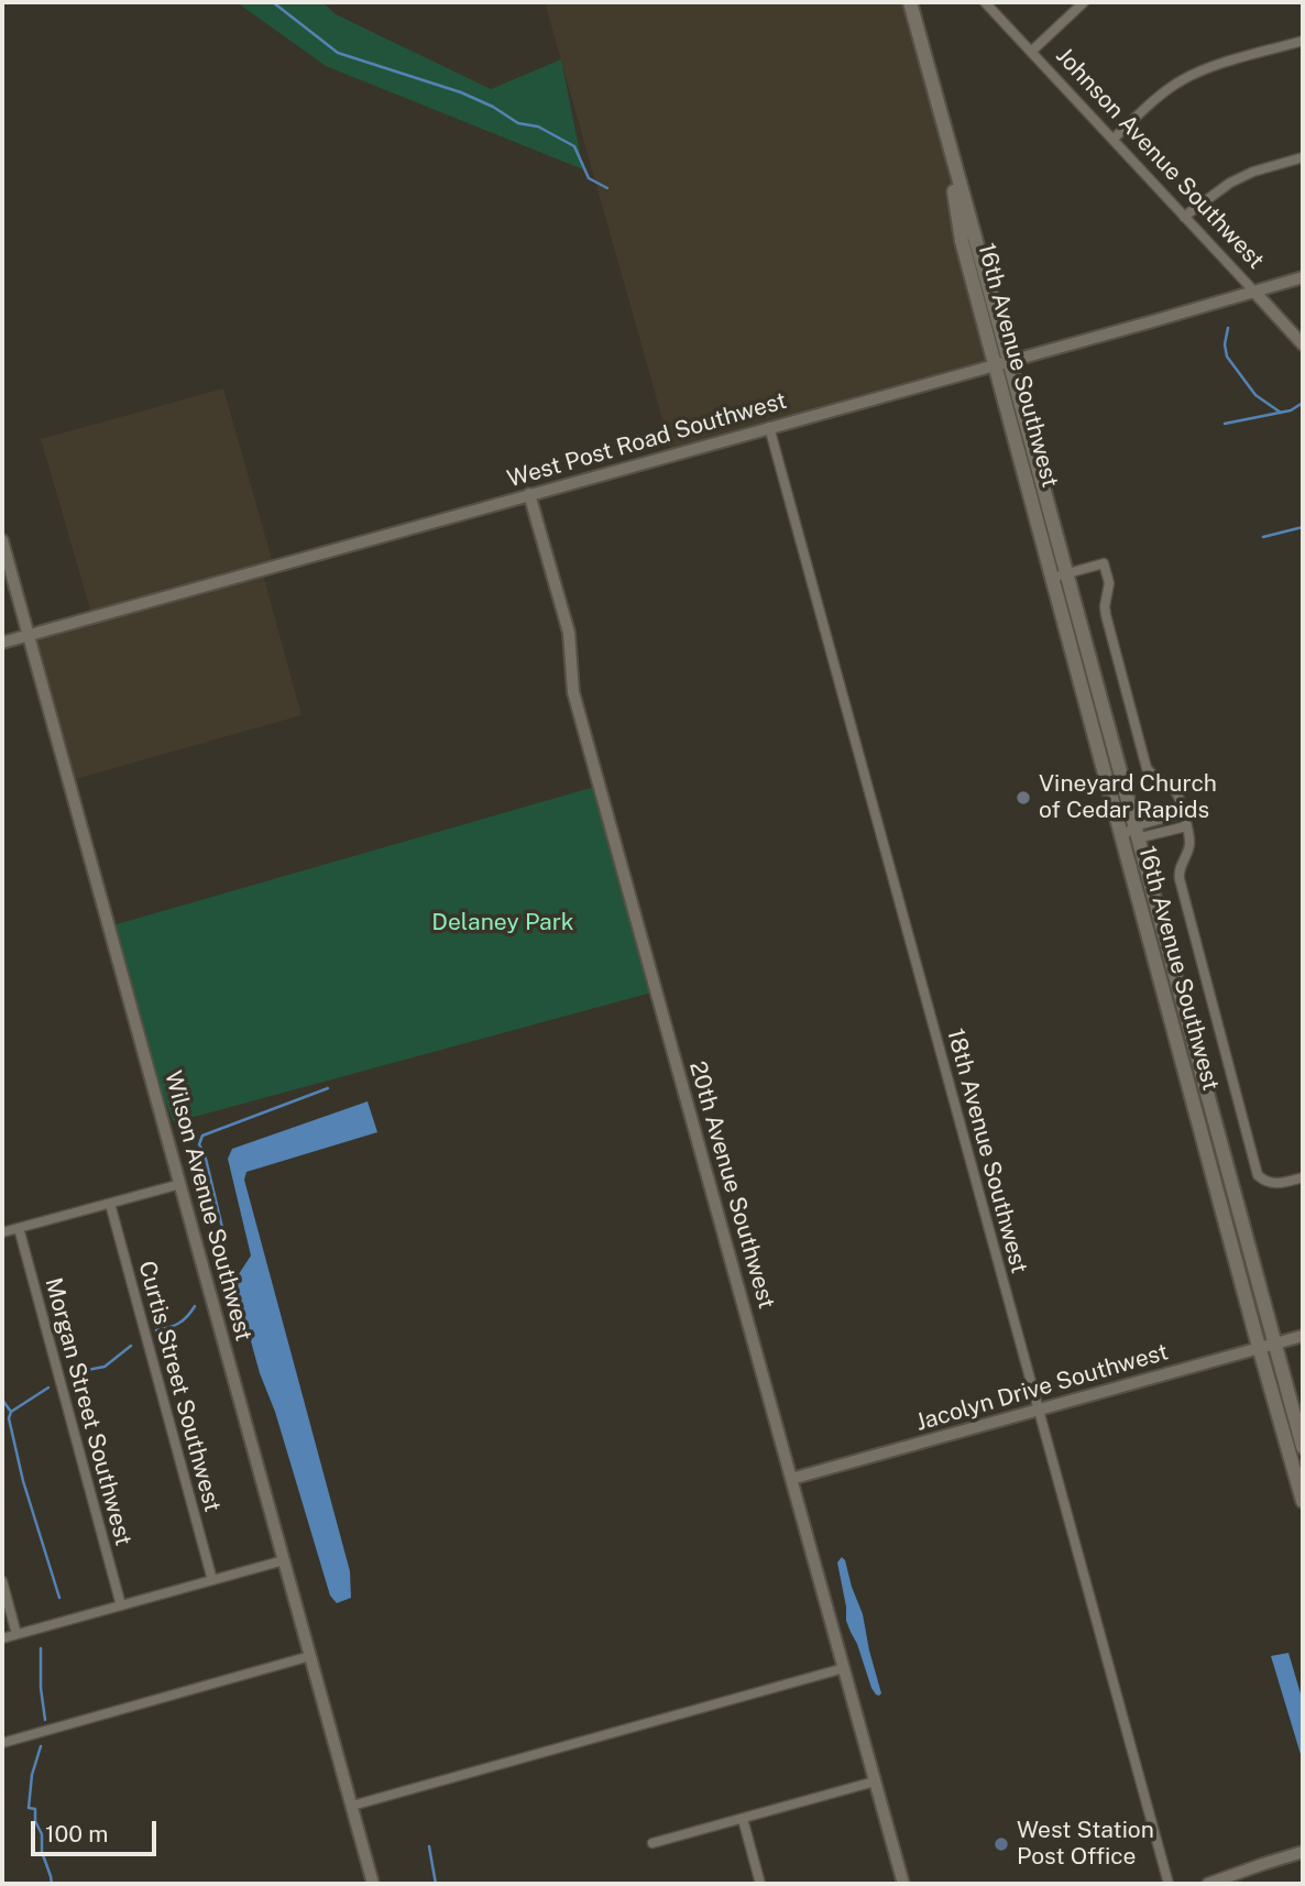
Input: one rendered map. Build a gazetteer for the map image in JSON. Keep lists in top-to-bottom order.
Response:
{
  "streets": {
    "main road": ["16th Avenue Southwest"],
    "street": [
      "Johnson Avenue Southwest",
      "West Post Road Southwest",
      "18th Avenue Southwest",
      "20th Avenue Southwest",
      "Wilson Avenue Southwest",
      "Curtis Street Southwest",
      "Jacolyn Drive Southwest",
      "Morgan Street Southwest"
    ]
  },
  "crossings": [
    ["Johnson Avenue Southwest", "West Post Road Southwest"],
    ["16th Avenue Southwest", "West Post Road Southwest"],
    ["16th Avenue Southwest", "Jacolyn Drive Southwest"],
    ["West Post Road Southwest", "18th Avenue Southwest"],
    ["West Post Road Southwest", "20th Avenue Southwest"],
    ["West Post Road Southwest", "Wilson Avenue Southwest"],
    ["18th Avenue Southwest", "Jacolyn Drive Southwest"],
    ["20th Avenue Southwest", "Jacolyn Drive Southwest"]
  ],
  "parks": ["Delaney Park"],
  "places": ["Vineyard Church of Cedar Rapids", "West Station Post Office"],
  "scale_bar": "100 m"
}
